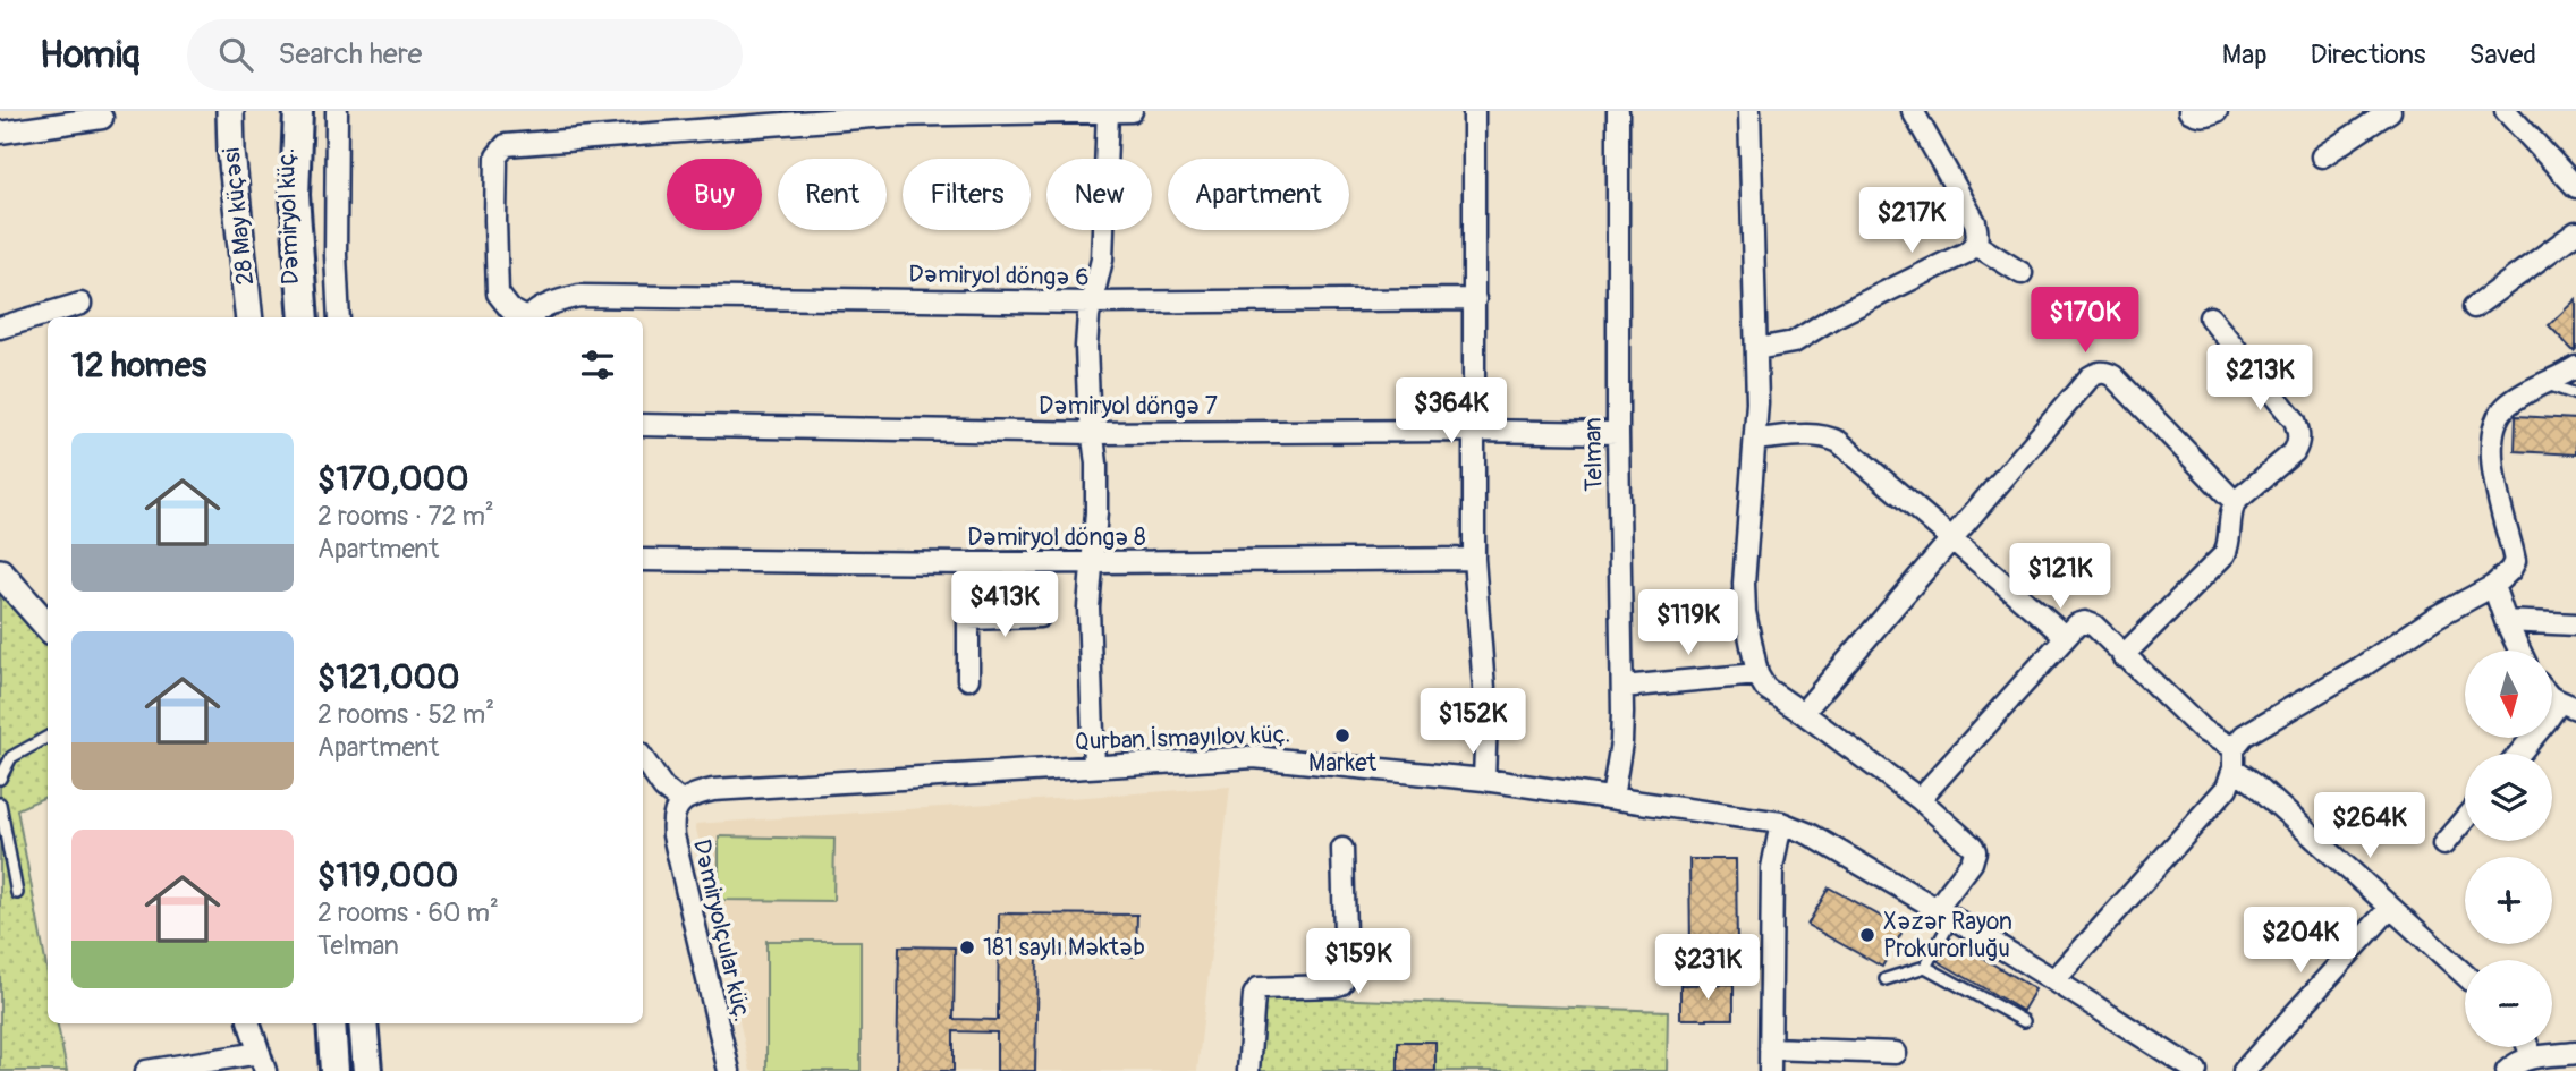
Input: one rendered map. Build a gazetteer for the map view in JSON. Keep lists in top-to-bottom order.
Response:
{
  "streets": {
    "main road": ["Dəmiryol küç."],
    "street": [
      "28 May küçəsi",
      "Dəmiryol döngə 6",
      "Dəmiryol döngə 7",
      "Telman",
      "Dəmiryol döngə 8",
      "Qurban İsmayılov küç.",
      "Dəmiryolçular küç."
    ]
  },
  "crossings": [
    ["Dəmiryol döngə 7", "Telman"],
    ["Telman", "Qurban İsmayılov küç."],
    ["Qurban İsmayılov küç.", "Dəmiryolçular küç."]
  ],
  "places": ["Market", "Xəzər Rayon Prokurorluğu", "181 saylı Məktəb"],
  "north": "bottom",
  "page": {
    "header": "Homiq",
    "search": "Search here",
    "nav": ["Map", "Directions", "Saved"],
    "chip": [
      "Buy",
      "Rent",
      "Filters",
      "New",
      "Apartment"
    ],
    "price": [
      "$217K",
      "$170K",
      "$213K",
      "$364K",
      "$121K",
      "$413K",
      "$119K",
      "$152K",
      "$264K",
      "$204K",
      "$159K",
      "$231K"
    ],
    "heading": "12 homes",
    "list": [
      {
        "name": "$170,000",
        "note": "2 rooms · 72 m² · Apartment"
      },
      {
        "name": "$121,000",
        "note": "2 rooms · 52 m² · Apartment"
      },
      {
        "name": "$119,000",
        "note": "2 rooms · 60 m² · Telman"
      }
    ],
    "map_buttons": ["+", "−"]
  }
}
